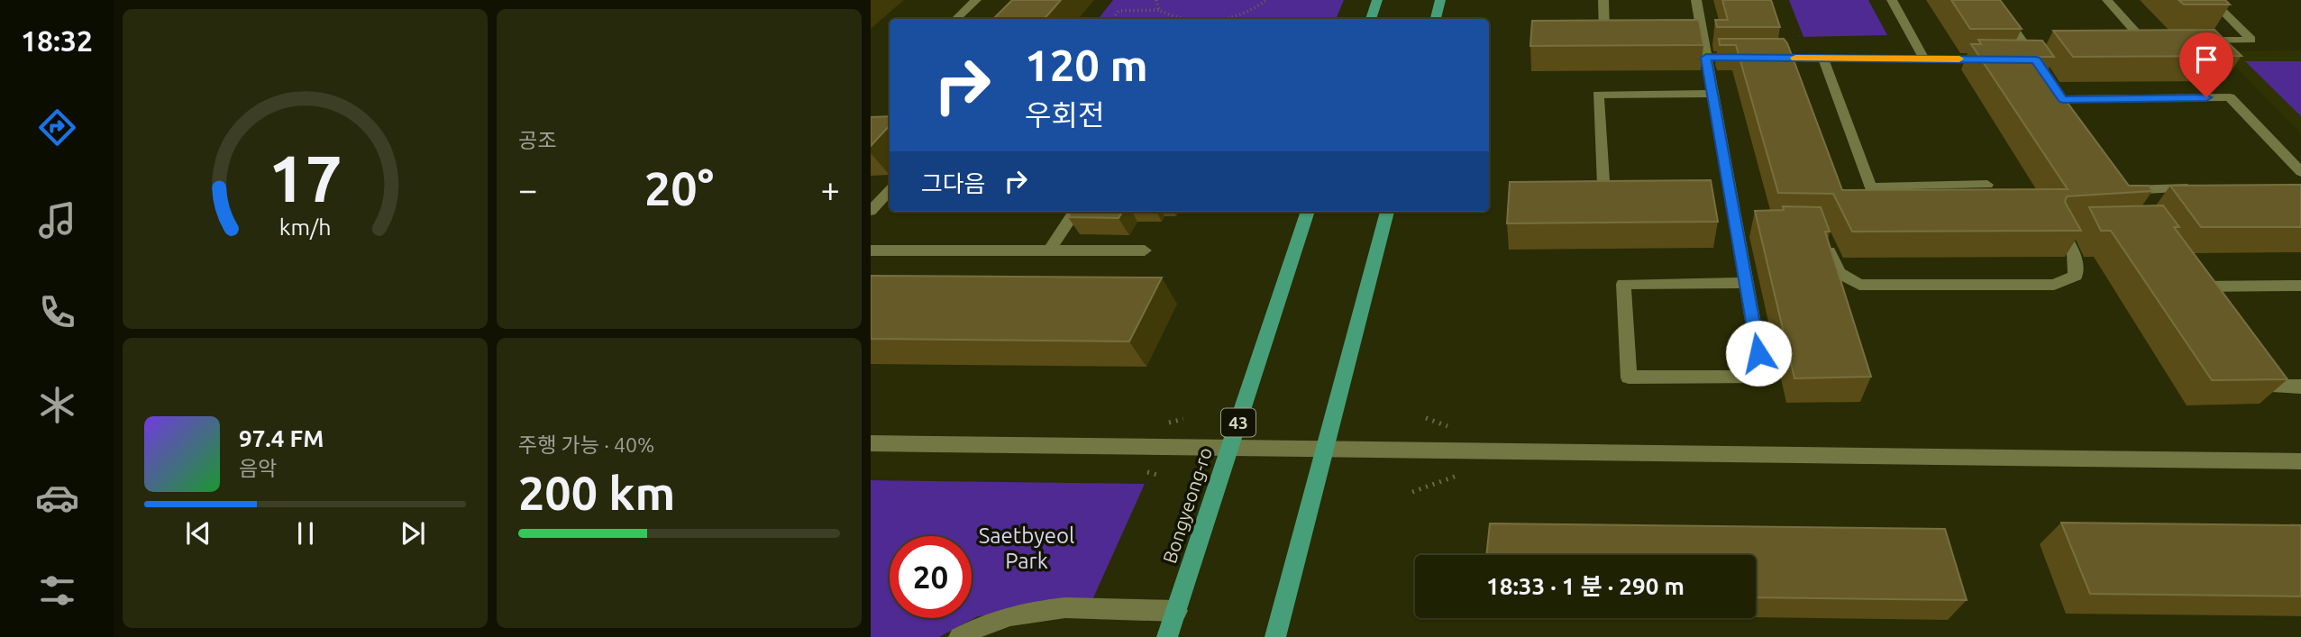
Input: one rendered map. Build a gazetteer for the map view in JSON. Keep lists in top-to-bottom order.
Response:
{
  "streets": {
    "main road": ["43", "Bongyeong-ro"]
  },
  "parks": ["Saetbyeol Park"],
  "page": {
    "tabs": "18:32",
    "tile": [
      "공조",
      ["주행 가능 · 40%", "200 km"]
    ],
    "turn": ["120 m", "우회전"],
    "then": "그다음",
    "heat": ["−", "20°", "+"],
    "song": ["97.4 FM", "음악"],
    "limit": "20",
    "trip": "18:33 · 1 분 · 290 m",
    "gauge": ["17", "km/h"]
  }
}
